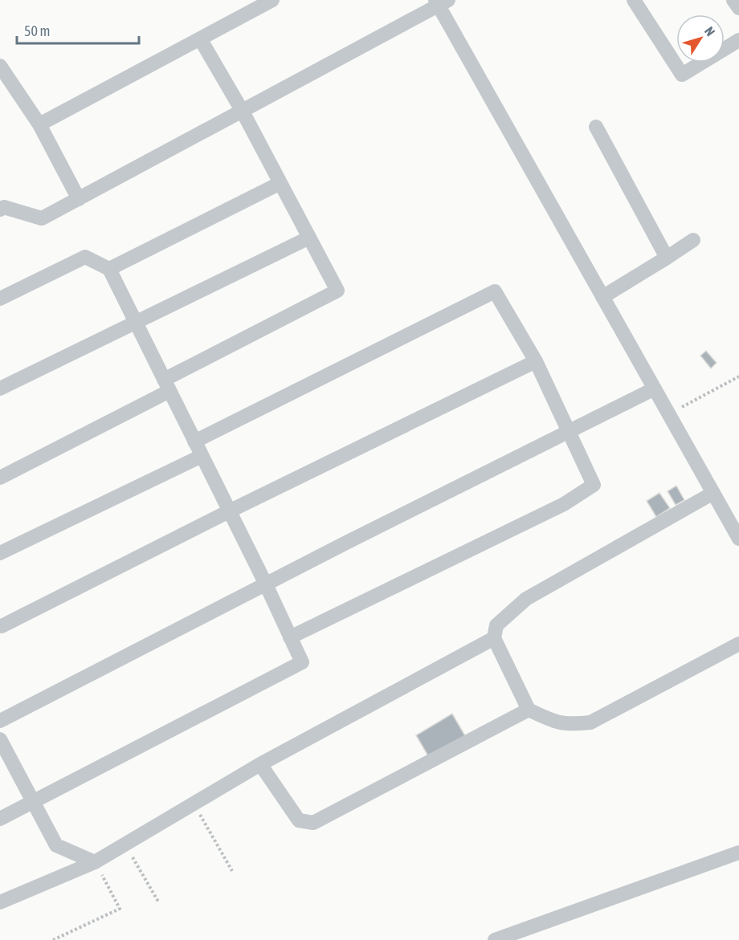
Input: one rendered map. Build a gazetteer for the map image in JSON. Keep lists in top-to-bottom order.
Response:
{
  "scale_bar": "50 m",
  "north": "top right"
}
